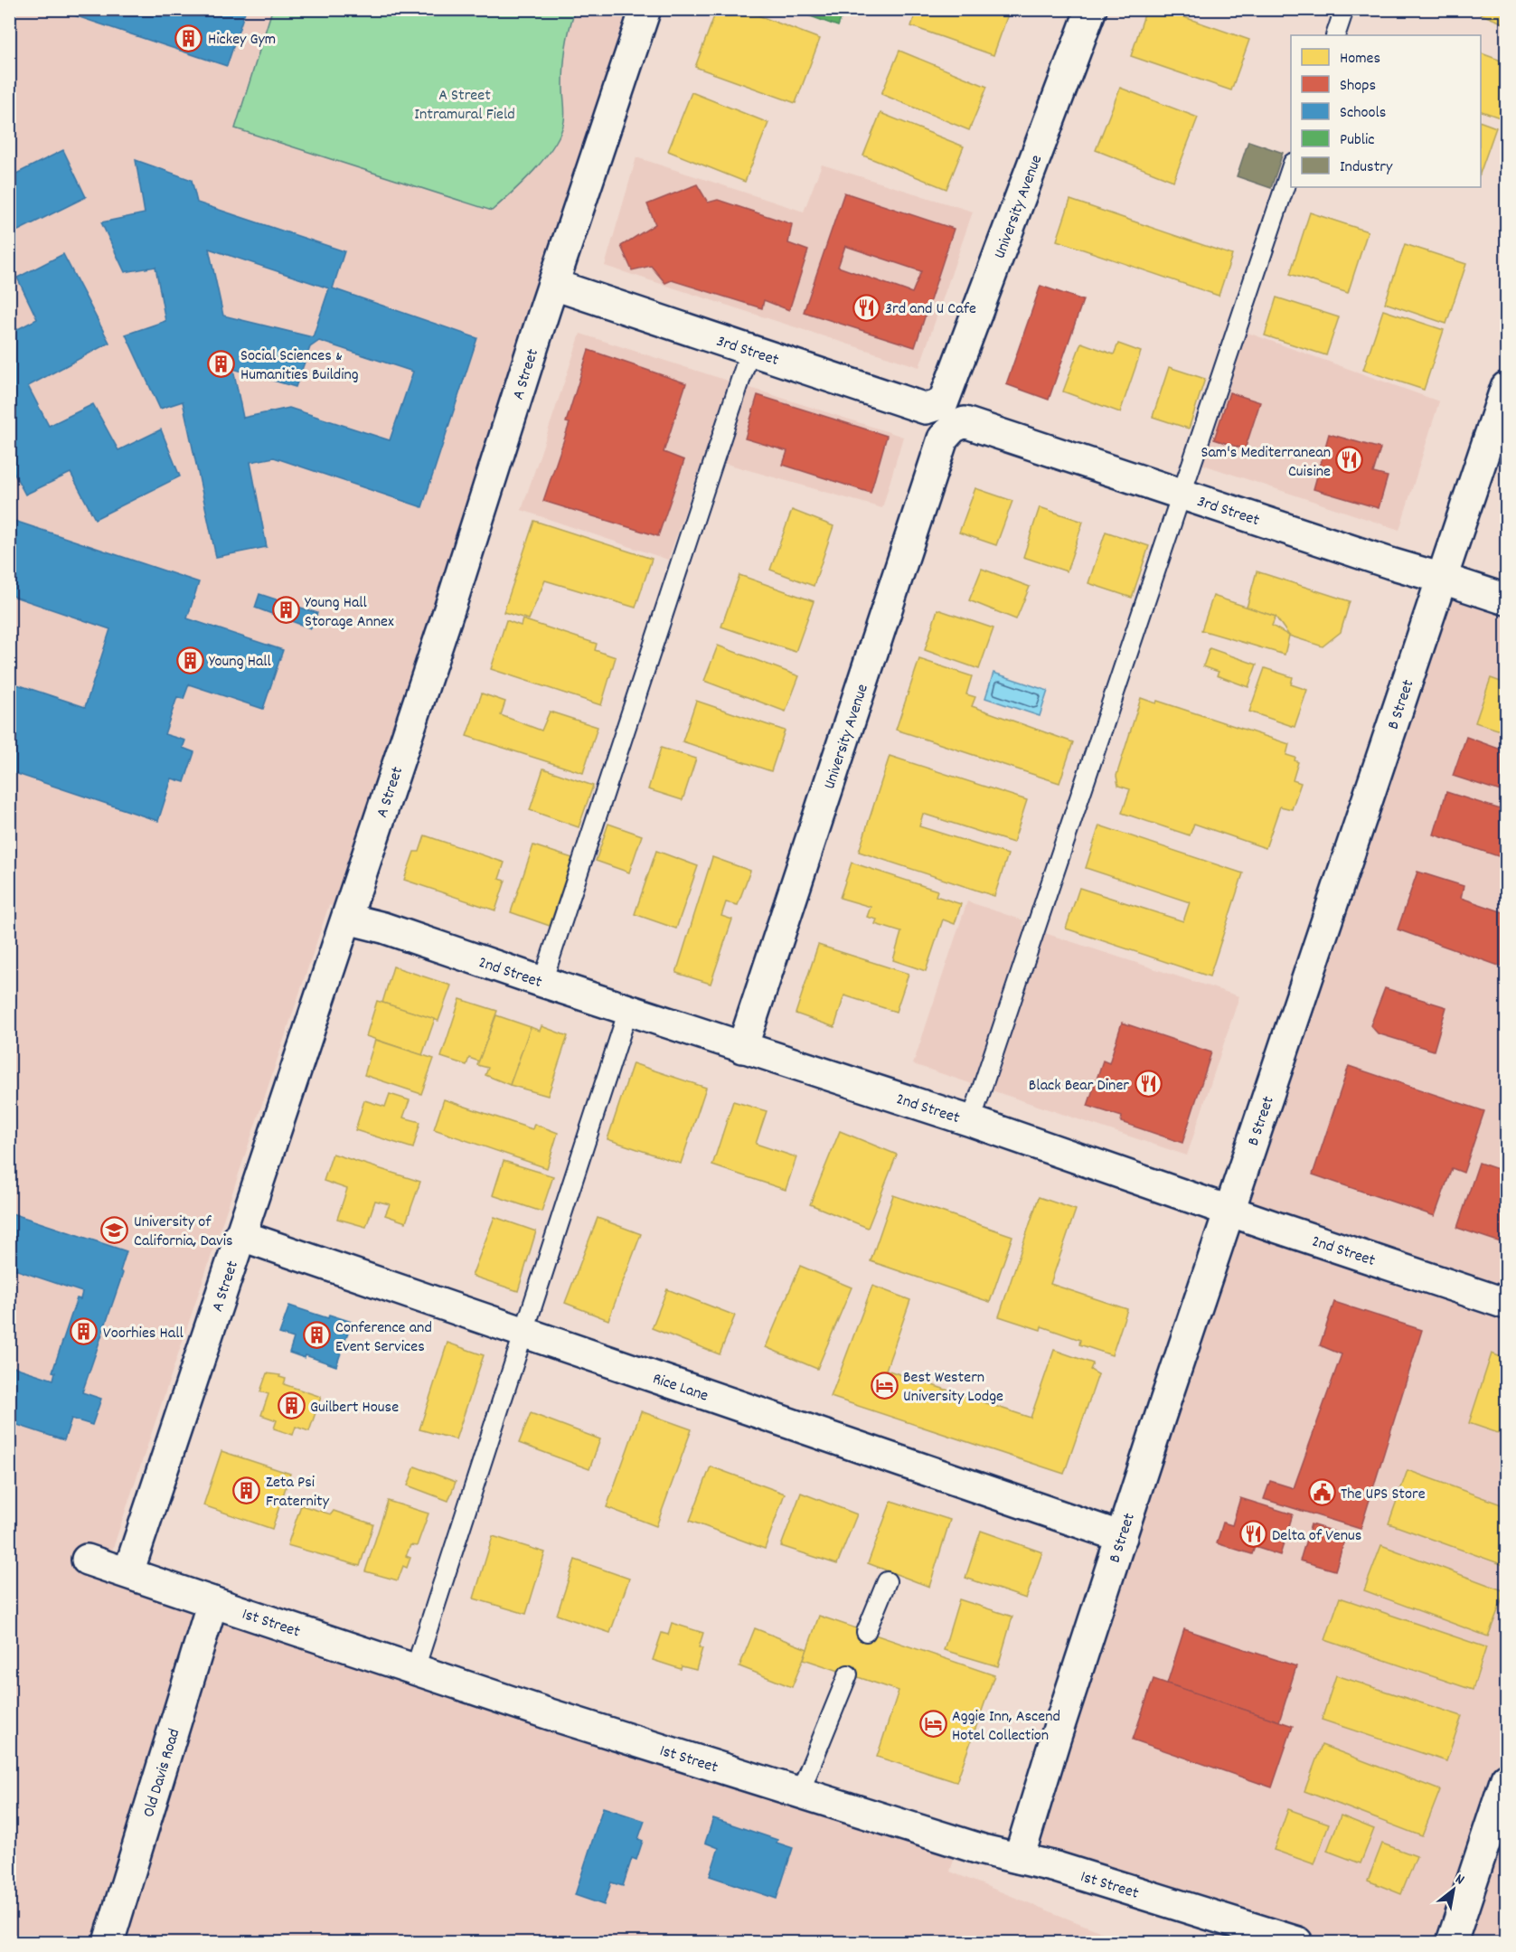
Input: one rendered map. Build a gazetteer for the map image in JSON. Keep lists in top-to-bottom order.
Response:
{
  "streets": {
    "street": [
      "University Avenue",
      "3rd Street",
      "A Street",
      "B Street",
      "2nd Street",
      "Rice Lane",
      "1st Street",
      "Old Davis Road"
    ]
  },
  "crossings": [
    ["University Avenue", "3rd Street"],
    ["University Avenue", "2nd Street"],
    ["3rd Street", "A Street"],
    ["3rd Street", "B Street"],
    ["A Street", "2nd Street"],
    ["A Street", "Rice Lane"],
    ["A Street", "1st Street"],
    ["B Street", "2nd Street"],
    ["B Street", "Rice Lane"],
    ["B Street", "1st Street"],
    ["1st Street", "Old Davis Road"]
  ],
  "parks": ["A Street Intramural Field"],
  "places": {
    "building": [
      "Hickey Gym",
      "Social Sciences & Humanities Building",
      "Young Hall Storage Annex",
      "Young Hall",
      "Voorhies Hall",
      "Conference and Event Services",
      "Guilbert House",
      "Zeta Psi Fraternity"
    ],
    "restaurant": [
      "3rd and U Cafe",
      "Sam's Mediterranean Cuisine",
      "Black Bear Diner",
      "Delta of Venus"
    ],
    "school or university": ["University of California, Davis"],
    "hotel": ["Best Western University Lodge", "Aggie Inn, Ascend Hotel Collection"],
    "public building": ["The UPS Store"]
  },
  "legend": [
    "Homes",
    "Shops",
    "Schools",
    "Public",
    "Industry"
  ],
  "north": "top right"
}
